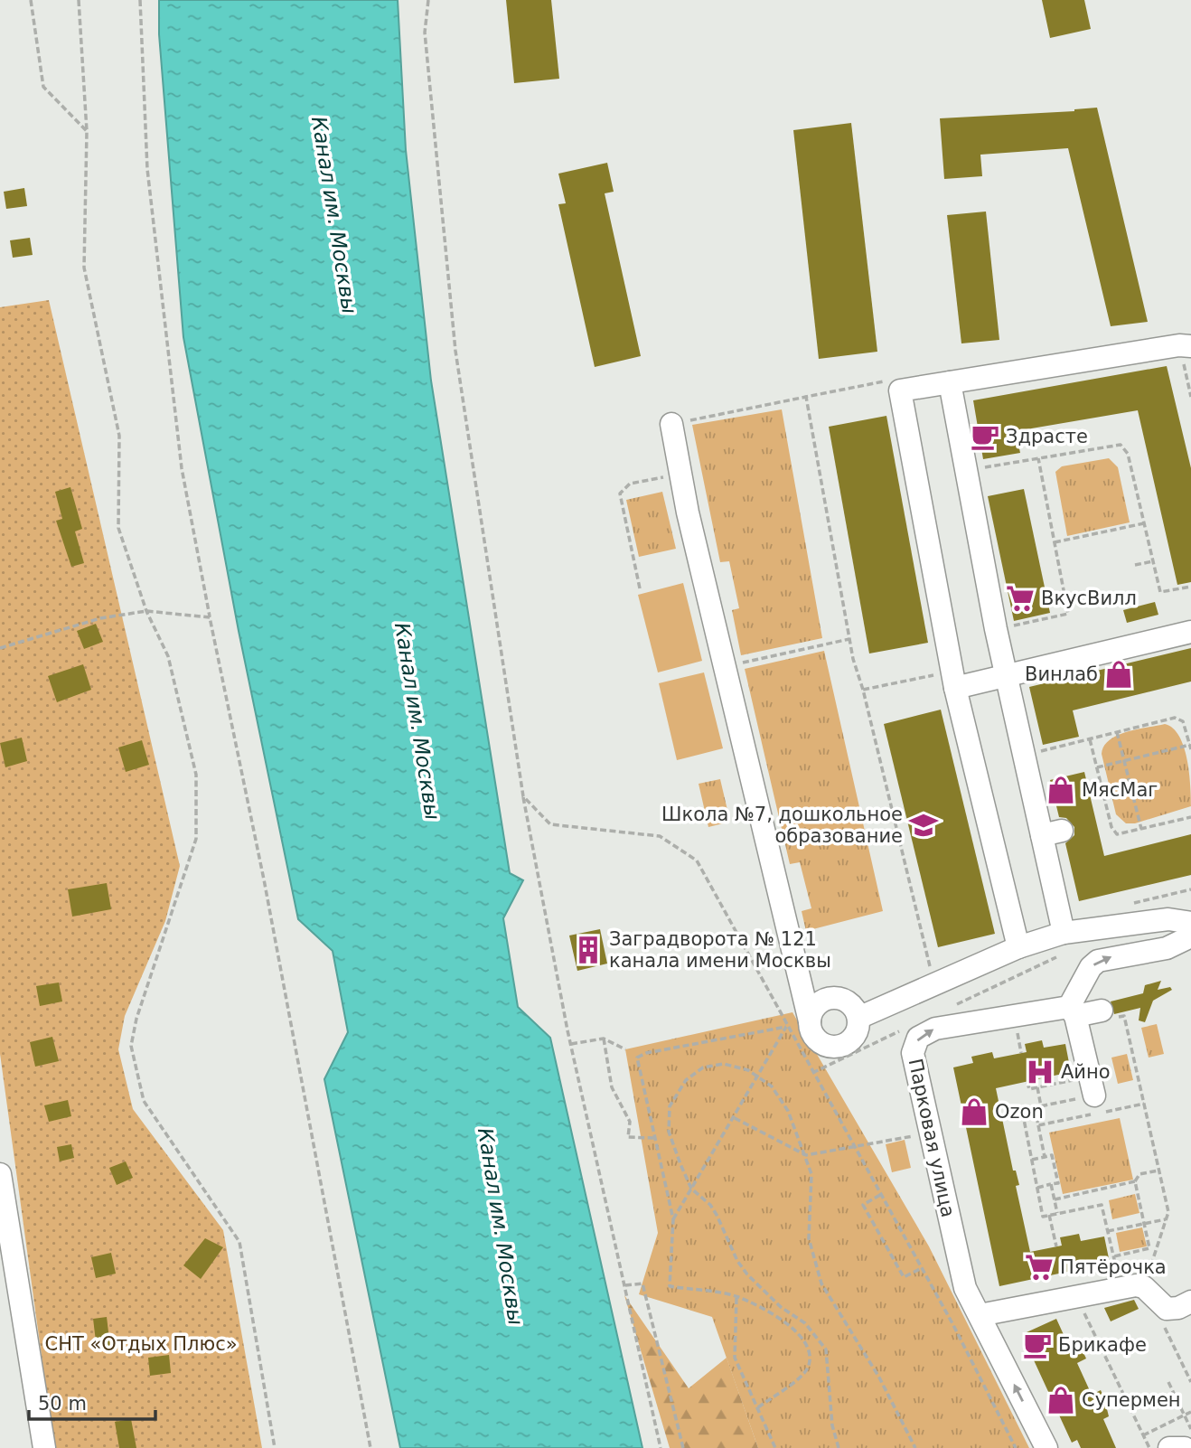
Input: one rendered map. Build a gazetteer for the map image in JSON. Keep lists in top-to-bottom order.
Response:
{
  "streets": {
    "street": ["Парковая улица"]
  },
  "water": ["Канал им. Москвы"],
  "parks": ["СНТ «Отдых Плюс»"],
  "places": {
    "cafe": ["Здрасте", "Брикафе"],
    "supermarket": ["ВкусВилл", "Пятёрочка"],
    "shop": [
      "Винлаб",
      "МясМаг",
      "Ozon",
      "Супермен"
    ],
    "school or university": ["Школа №7, дошкольное образование"],
    "building": ["Заградворота № 121 канала имени Москвы"],
    "hospital": ["Айно"]
  },
  "scale_bar": "50 m"
}
